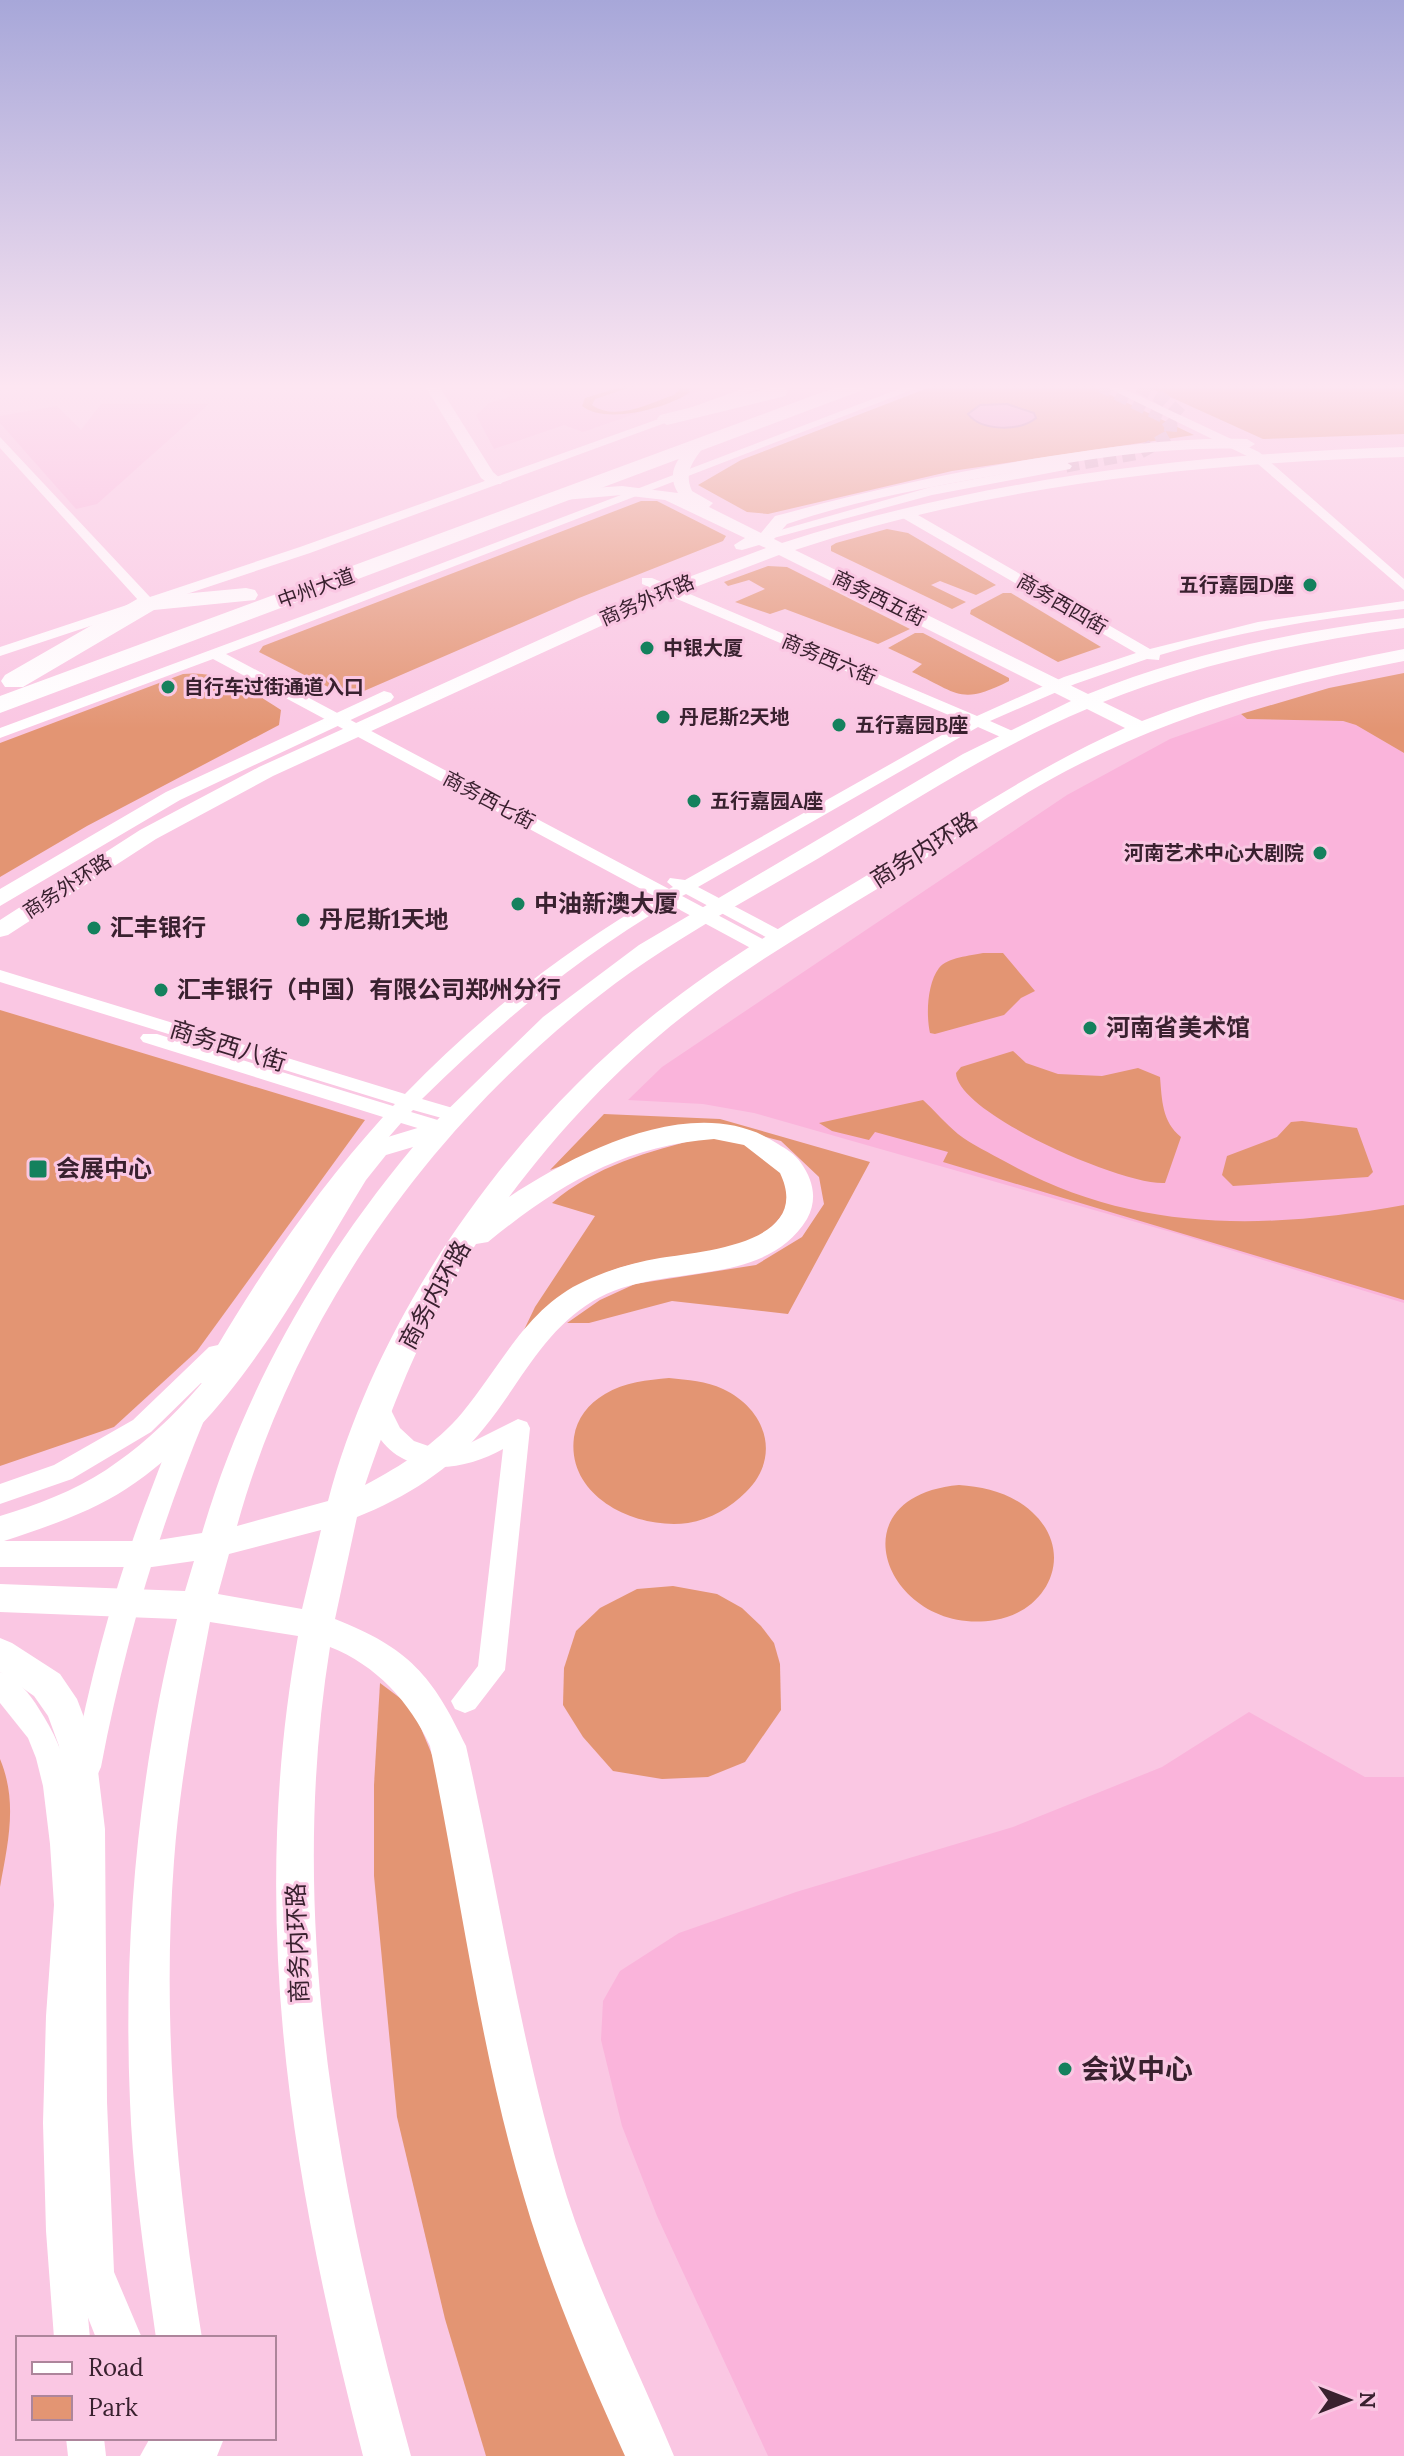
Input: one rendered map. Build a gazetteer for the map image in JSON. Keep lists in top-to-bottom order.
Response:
{
  "streets": {
    "highway": ["中州大道"],
    "street": [
      "商务西五街",
      "商务外环路",
      "商务西四街",
      "商务西六街",
      "商务西七街",
      "商务内环路",
      "商务西八街"
    ]
  },
  "crossings": [
    ["商务西五街", "商务外环路"],
    ["商务西五街", "商务内环路"],
    ["商务外环路", "商务西四街"],
    ["商务外环路", "商务西六街"],
    ["商务外环路", "商务西七街"],
    ["商务西七街", "商务内环路"]
  ],
  "places": {
    "other": [
      "五行嘉园D座",
      "中银大厦",
      "自行车过街通道入口",
      "丹尼斯2天地",
      "五行嘉园B座",
      "五行嘉园A座",
      "河南艺术中心大剧院",
      "中油新澳大厦",
      "丹尼斯1天地",
      "汇丰银行",
      "汇丰银行（中国）有限公司郑州分行",
      "河南省美术馆",
      "会议中心"
    ],
    "transit": ["会展中心"]
  },
  "legend": ["Road", "Park"],
  "north": "right"
}
